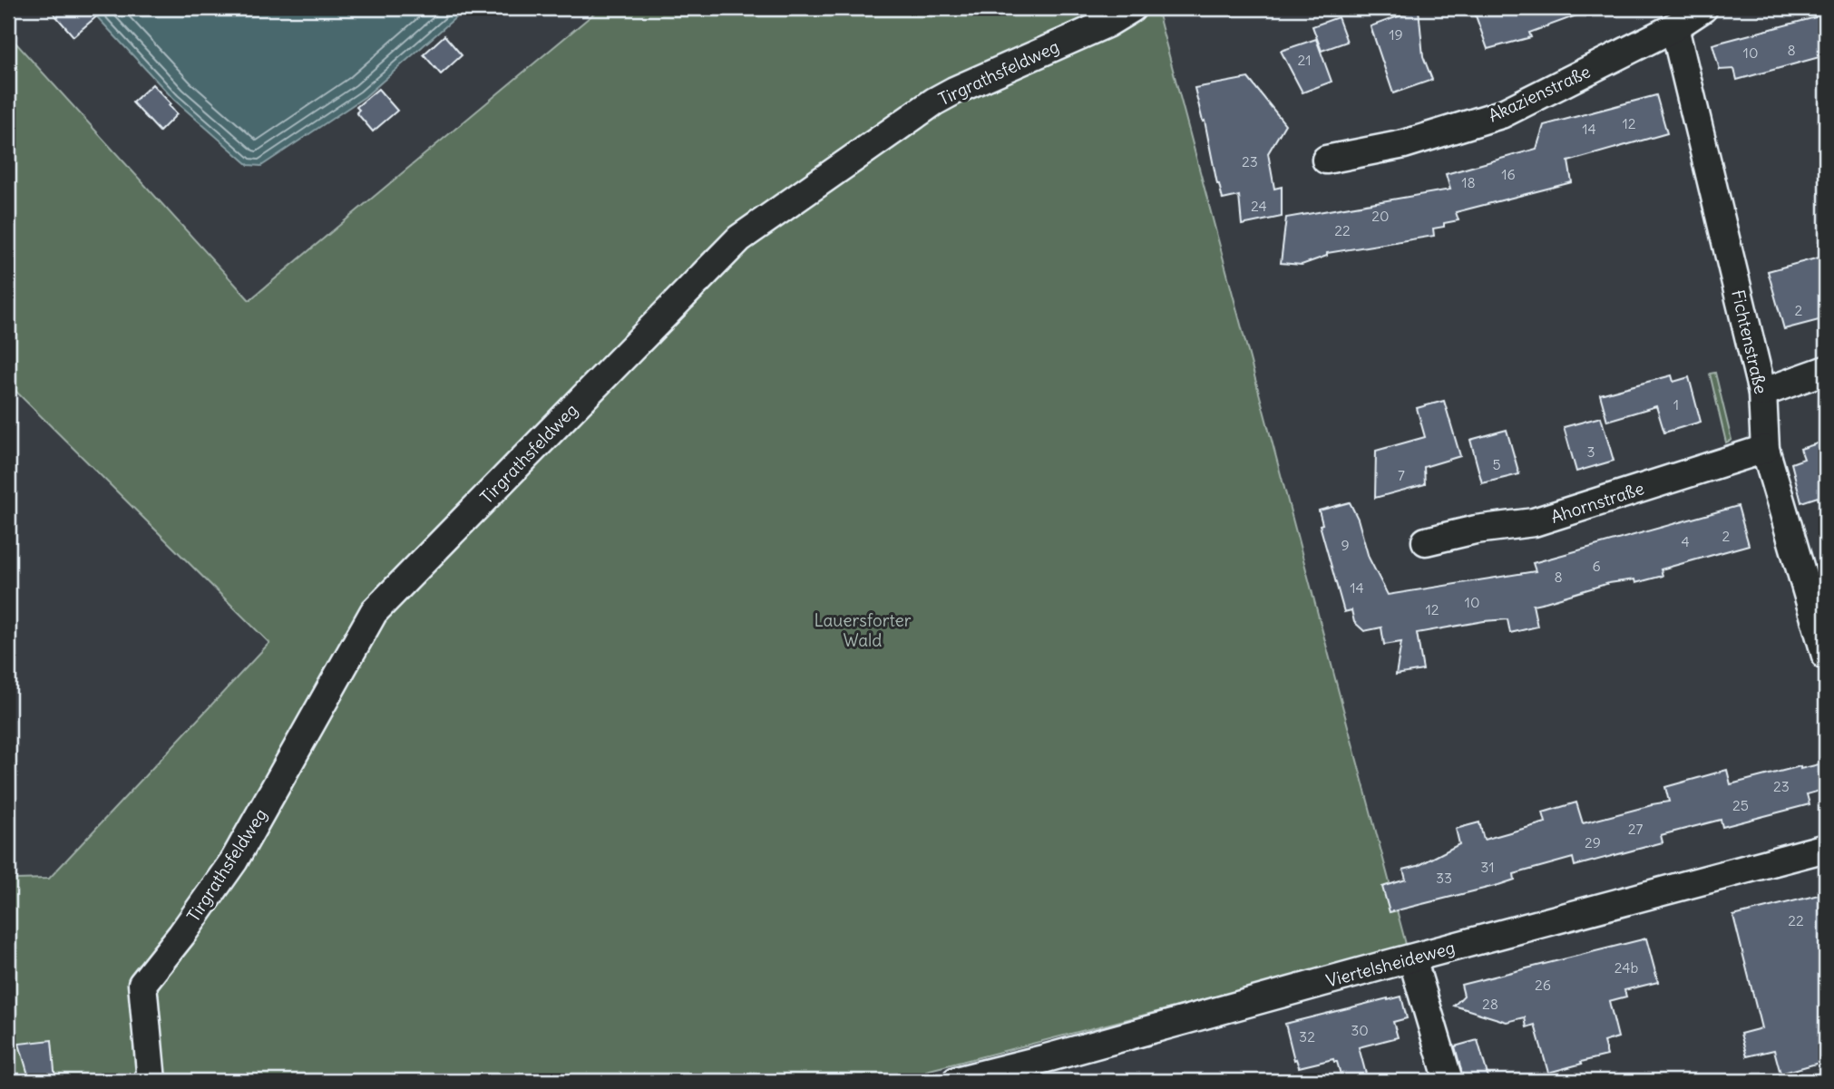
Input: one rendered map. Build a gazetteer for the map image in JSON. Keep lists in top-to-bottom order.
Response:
{
  "streets": {
    "street": [
      "Tirgrathsfeldweg",
      "Akazienstraße",
      "Fichtenstraße",
      "Ahornstraße",
      "Viertelsheideweg"
    ]
  },
  "crossings": [
    ["Akazienstraße", "Fichtenstraße"],
    ["Fichtenstraße", "Ahornstraße"]
  ],
  "parks": ["Lauersforter Wald"],
  "house_numbers": [
    "19",
    "8",
    "10",
    "21",
    "12",
    "14",
    "23",
    "16",
    "18",
    "24",
    "20",
    "22",
    "2",
    "1",
    "3",
    "5",
    "7",
    "2",
    "4",
    "9",
    "6",
    "8",
    "14",
    "10",
    "12",
    "23",
    "25",
    "27",
    "29",
    "31",
    "33",
    "22",
    "24b",
    "26",
    "28",
    "30",
    "32"
  ]
}
